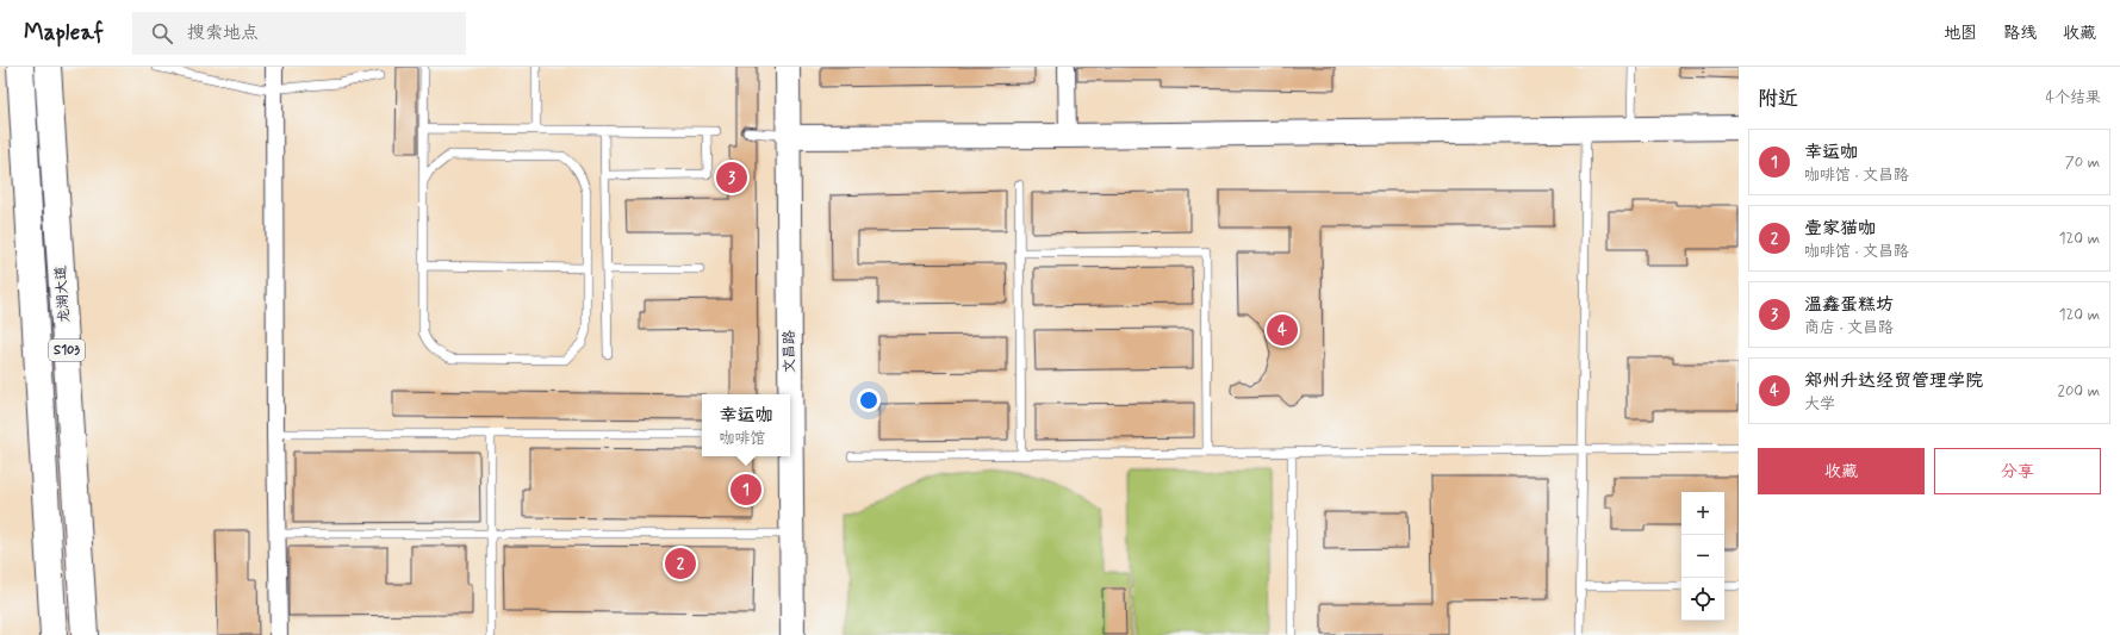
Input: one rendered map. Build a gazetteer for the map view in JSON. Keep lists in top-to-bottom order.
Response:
{
  "streets": {
    "highway": ["龙湖大道", "S103"],
    "street": ["文昌路"]
  },
  "page": {
    "header": "Mapleaf",
    "search": "搜索地点",
    "nav": ["地图", "路线", "收藏"],
    "heading": ["附近", "4个结果"],
    "list": [
      {
        "mark": "1",
        "name": "幸运咖",
        "note": "咖啡馆 · 文昌路",
        "value": "70 m"
      },
      {
        "mark": "2",
        "name": "壹家猫咖",
        "note": "咖啡馆 · 文昌路",
        "value": "120 m"
      },
      {
        "mark": "3",
        "name": "温鑫蛋糕坊",
        "note": "商店 · 文昌路",
        "value": "120 m"
      },
      {
        "mark": "4",
        "name": "郑州升达经贸管理学院",
        "note": "大学",
        "value": "200 m"
      }
    ],
    "pins": [
      "3",
      "4",
      "1",
      "2"
    ],
    "popup": ["幸运咖", "咖啡馆"],
    "buttons": ["收藏", "分享"],
    "map_buttons": ["+", "−"]
  }
}
